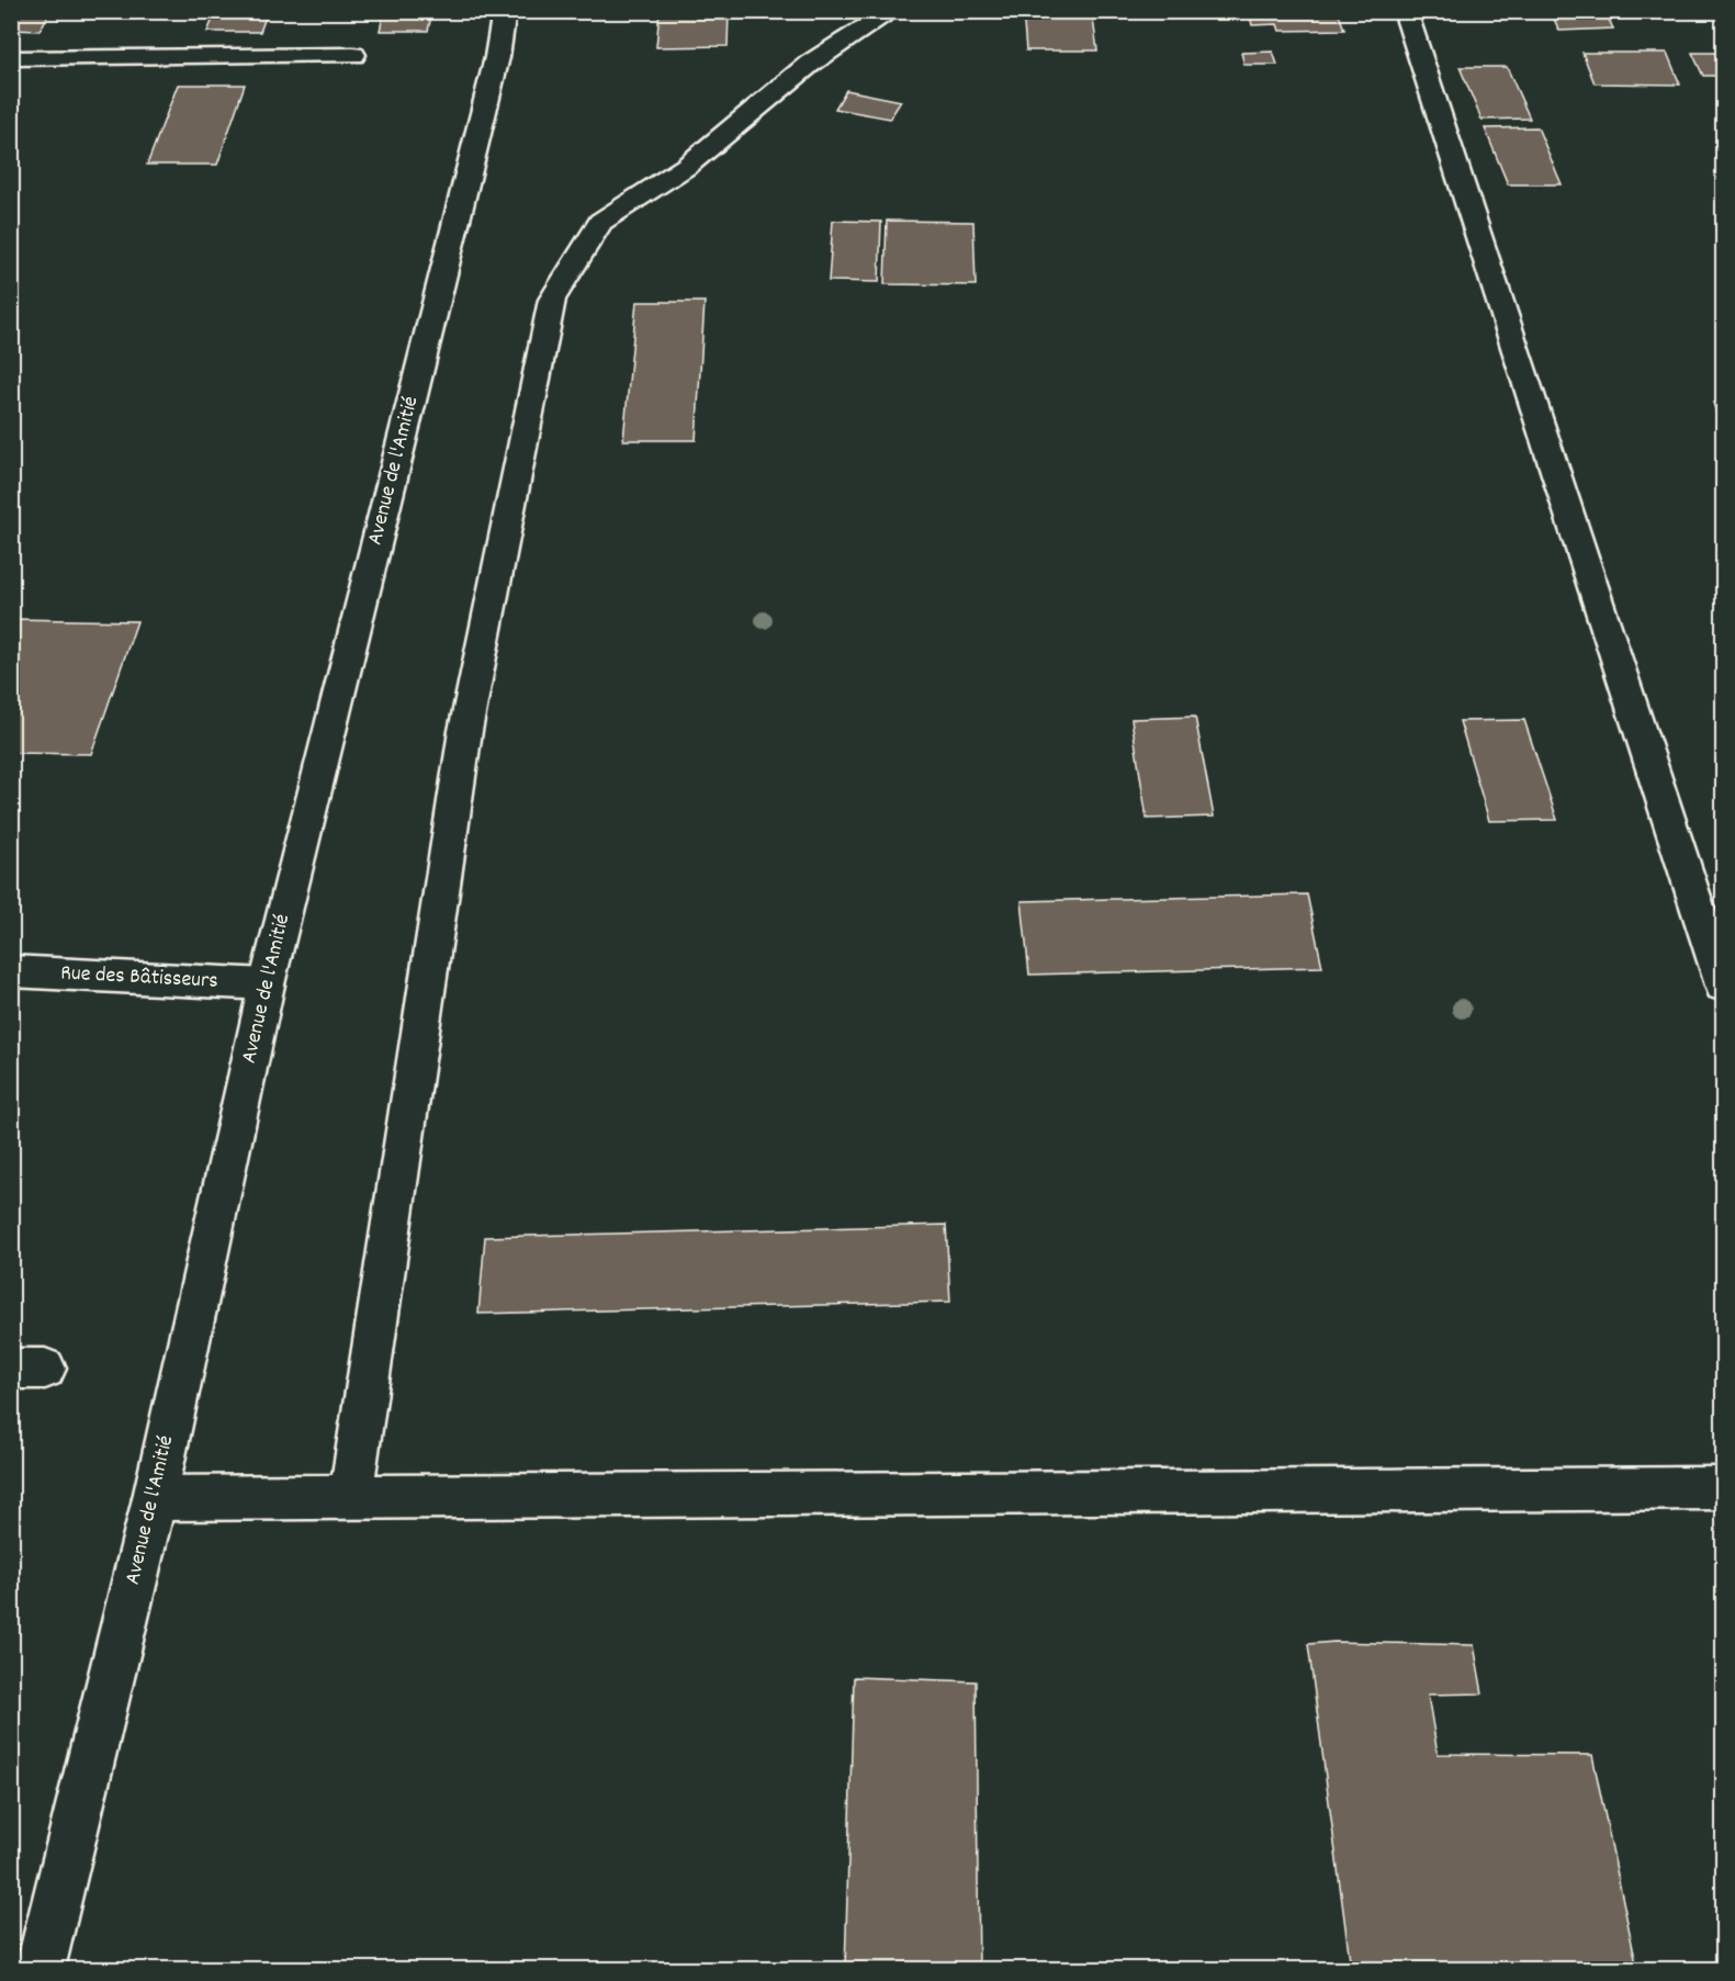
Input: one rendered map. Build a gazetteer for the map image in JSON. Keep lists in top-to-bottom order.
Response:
{
  "streets": {
    "main road": ["Avenue de l'Amitié", "Rue des Bâtisseurs"]
  },
  "crossings": [
    ["Avenue de l'Amitié", "Rue des Bâtisseurs"]
  ]
}
